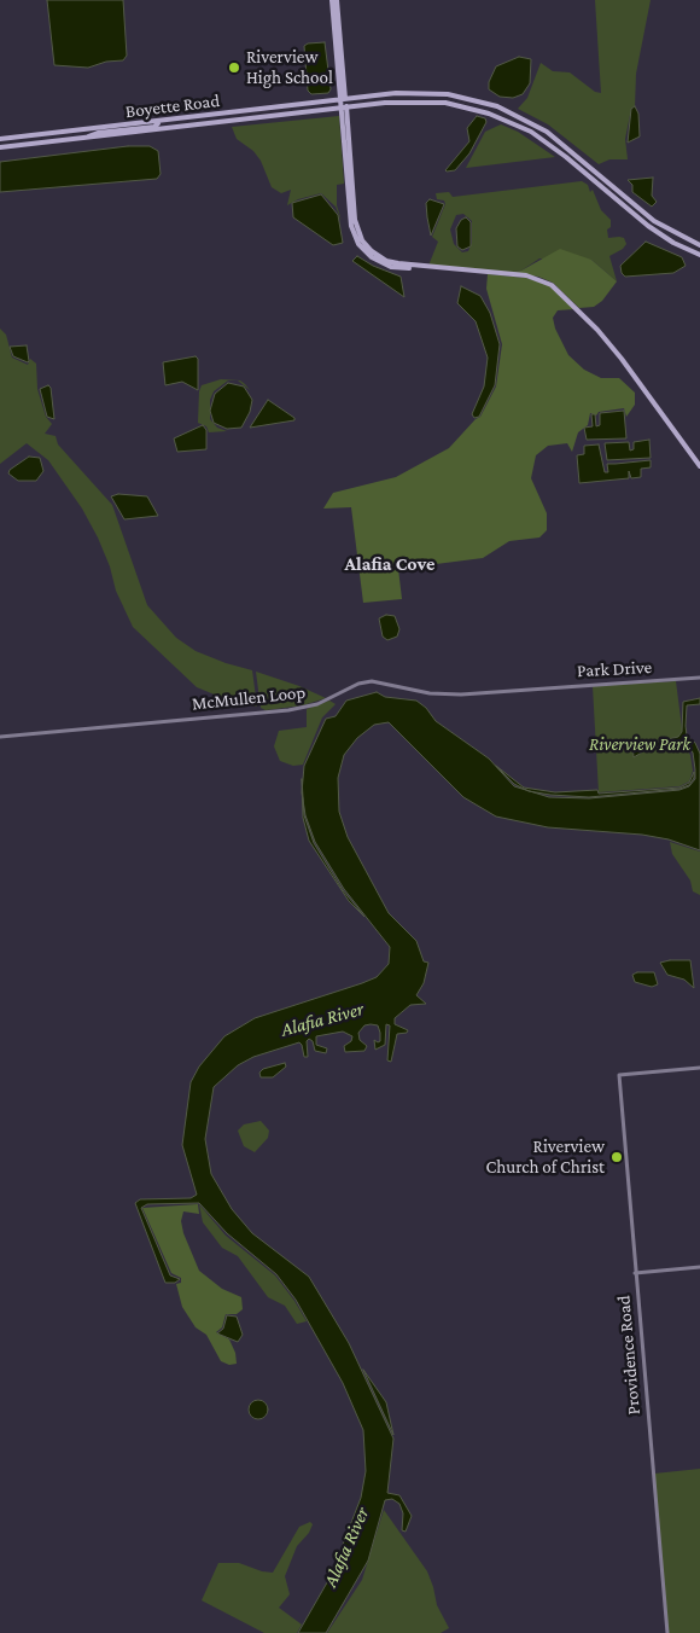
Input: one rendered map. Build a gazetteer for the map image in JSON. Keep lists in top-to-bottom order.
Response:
{
  "streets": {
    "main road": ["Boyette Road"],
    "street": ["Park Drive", "McMullen Loop", "Providence Road"]
  },
  "crossings": [
    ["Park Drive", "McMullen Loop"]
  ],
  "districts": ["Alafia Cove"],
  "water": ["Alafia River"],
  "parks": ["Riverview Park"],
  "places": ["Riverview High School", "Riverview Church of Christ"]
}
